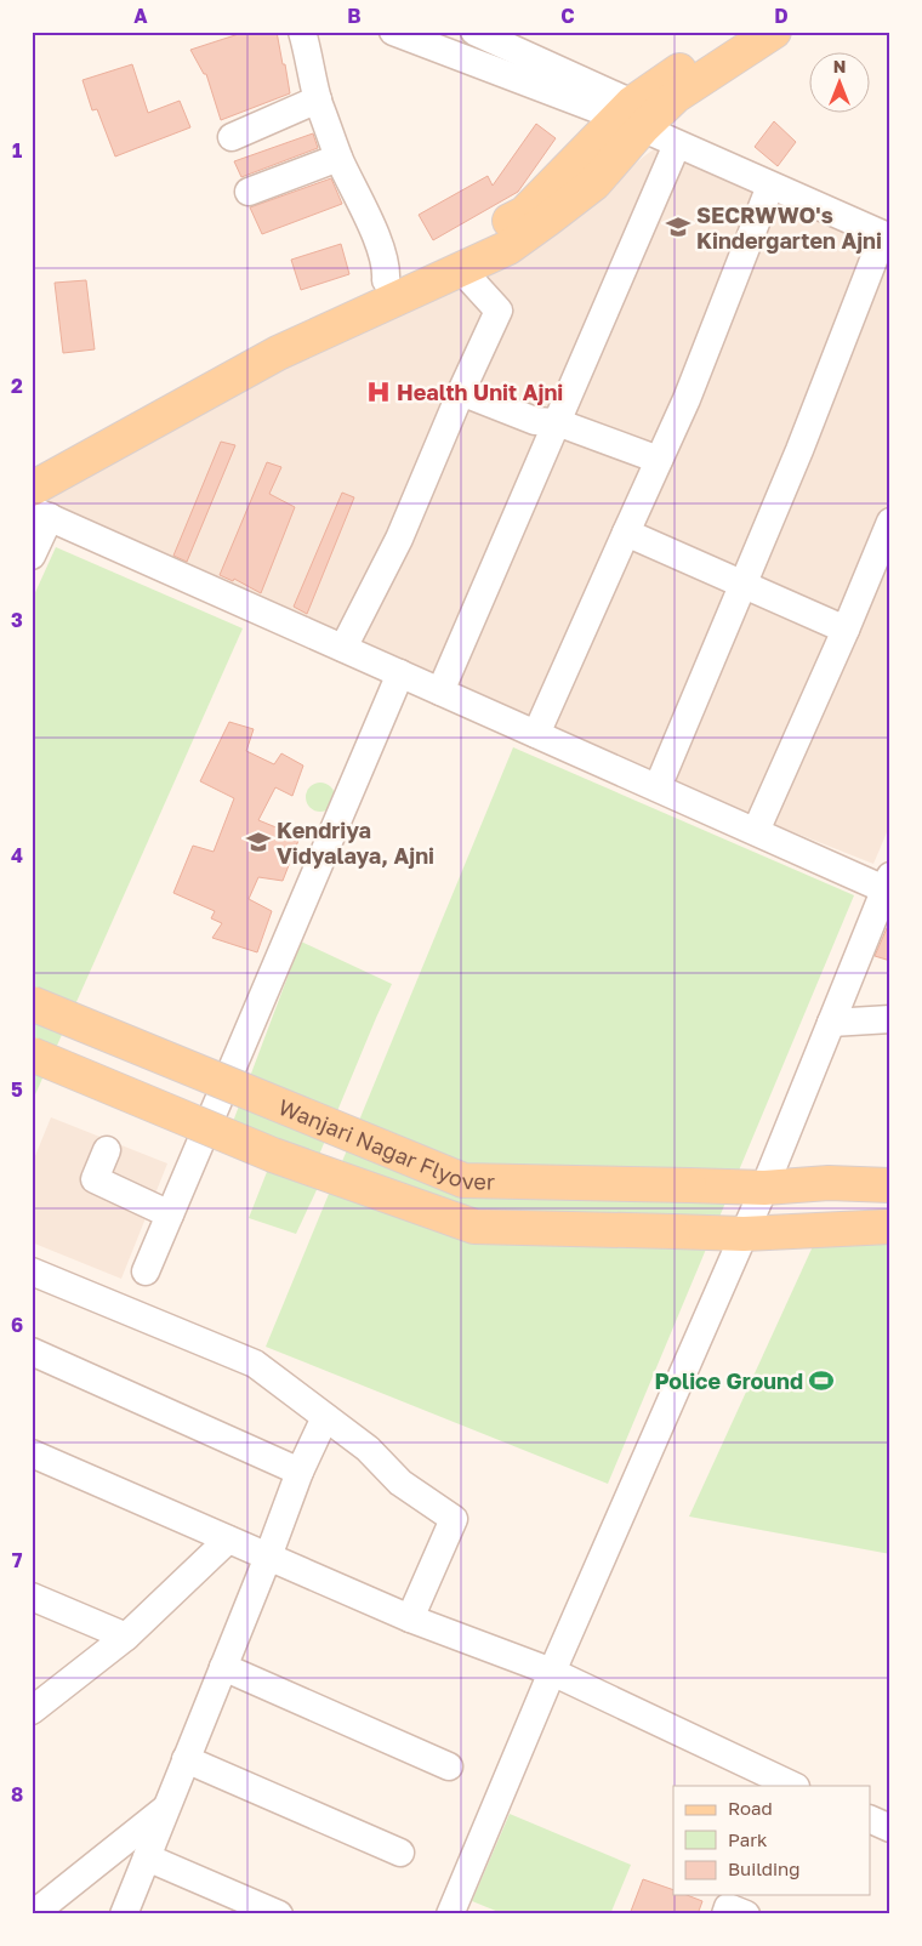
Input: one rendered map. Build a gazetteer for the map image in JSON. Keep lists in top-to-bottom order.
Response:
{
  "streets": {
    "main road": ["Wanjari Nagar Flyover"]
  },
  "places": {
    "school or university": ["SECRWWO's Kindergarten Ajni", "Kendriya Vidyalaya, Ajni"],
    "hospital": ["Health Unit Ajni"],
    "sports": ["Police Ground"]
  },
  "legend": ["Road", "Park", "Building"],
  "north": "top",
  "grid": {
    "columns": [
      "A",
      "B",
      "C",
      "D"
    ],
    "rows": [
      "1",
      "2",
      "3",
      "4",
      "5",
      "6",
      "7",
      "8"
    ]
  }
}
